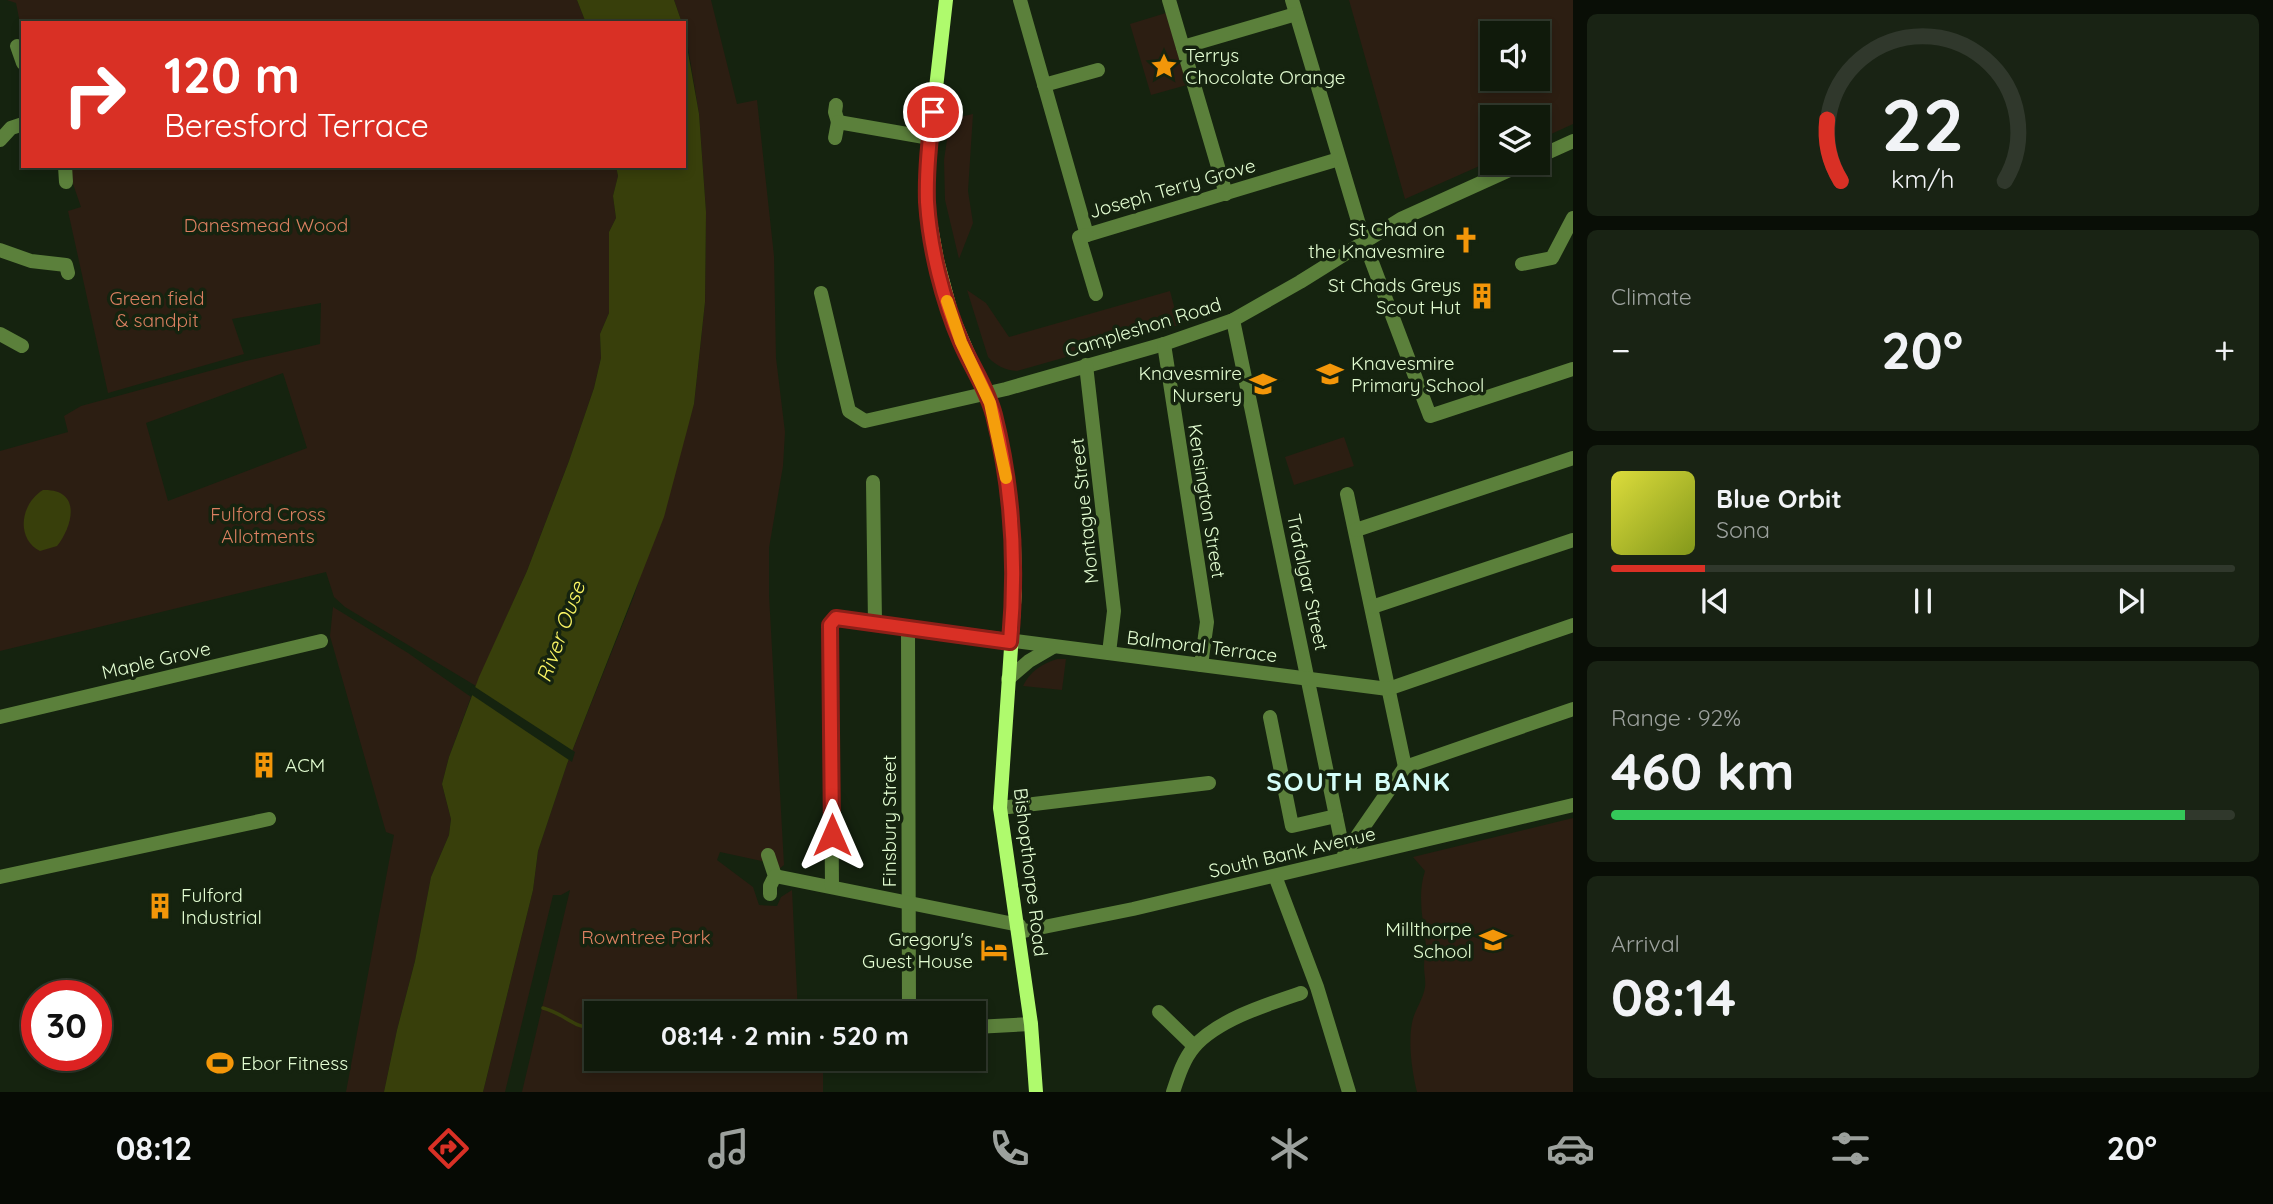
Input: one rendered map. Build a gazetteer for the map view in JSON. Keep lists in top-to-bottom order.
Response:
{
  "streets": {
    "street": [
      "Joseph Terry Grove",
      "Campleshon Road",
      "Kensington Street",
      "Montague Street",
      "Trafalgar Street",
      "Balmoral Terrace",
      "Maple Grove",
      "Finsbury Street",
      "South Bank Avenue",
      "Bishopthorpe Road"
    ]
  },
  "crossings": [
    ["Campleshon Road", "Kensington Street"],
    ["Campleshon Road", "Montague Street"],
    ["Campleshon Road", "Trafalgar Street"],
    ["Campleshon Road", "Bishopthorpe Road"],
    ["Kensington Street", "Balmoral Terrace"],
    ["Montague Street", "Balmoral Terrace"],
    ["Trafalgar Street", "Balmoral Terrace"],
    ["Trafalgar Street", "South Bank Avenue"],
    ["Balmoral Terrace", "Finsbury Street"],
    ["Balmoral Terrace", "Bishopthorpe Road"],
    ["South Bank Avenue", "Bishopthorpe Road"]
  ],
  "districts": ["SOUTH BANK"],
  "water": ["River Ouse"],
  "parks": [
    "Danesmead Wood",
    "Green field & sandpit",
    "Fulford Cross Allotments",
    "Rowntree Park"
  ],
  "places": {
    "place": ["Terrys Chocolate Orange"],
    "church": ["St Chad on the Knavesmire"],
    "building": ["St Chads Greys Scout Hut", "ACM", "Fulford Industrial"],
    "school or university": ["Knavesmire Primary School", "Knavesmire Nursery", "Millthorpe School"],
    "hotel": ["Gregory's Guest House"],
    "sports": ["Ebor Fitness"]
  },
  "page": {
    "turn": ["120 m", "Beresford Terrace"],
    "tile": [
      "Climate",
      ["Range · 92%", "460 km"],
      ["Arrival", "08:14"]
    ],
    "heat": ["−", "20°", "+"],
    "song": ["Blue Orbit", "Sona"],
    "limit": "30",
    "trip": "08:14 · 2 min · 520 m",
    "tabs": ["08:12", "20°"],
    "gauge": ["22", "km/h"]
  }
}
